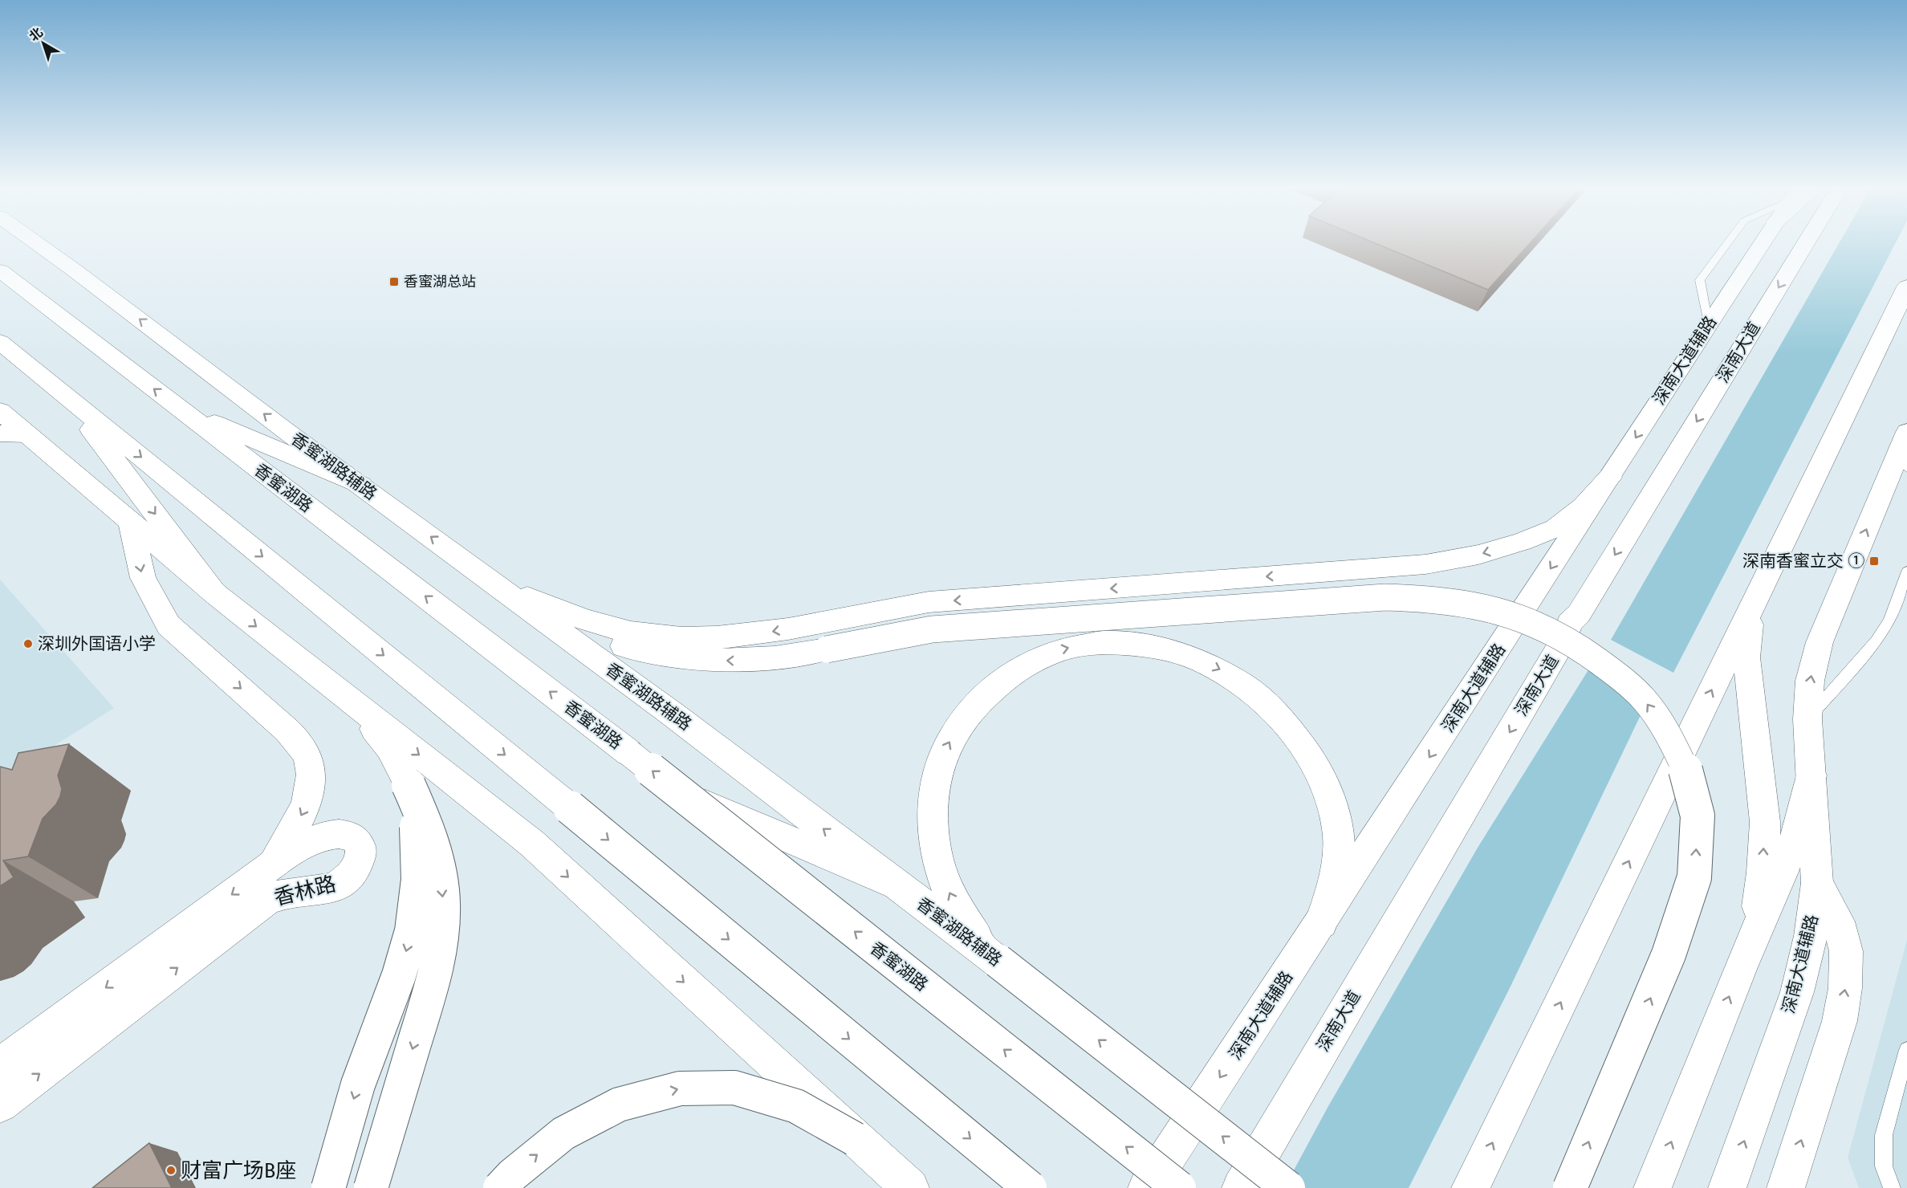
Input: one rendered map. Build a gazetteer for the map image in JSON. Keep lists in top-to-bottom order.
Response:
{
  "streets": {
    "main road": [
      "深南大道",
      "深南大道辅路",
      "香蜜湖路辅路",
      "香蜜湖路",
      "香林路"
    ]
  },
  "places": {
    "transit": ["香蜜湖总站", "深南香蜜立交 ①"],
    "other": ["深圳外国语小学", "财富广场B座"]
  },
  "north": "top left"
}
